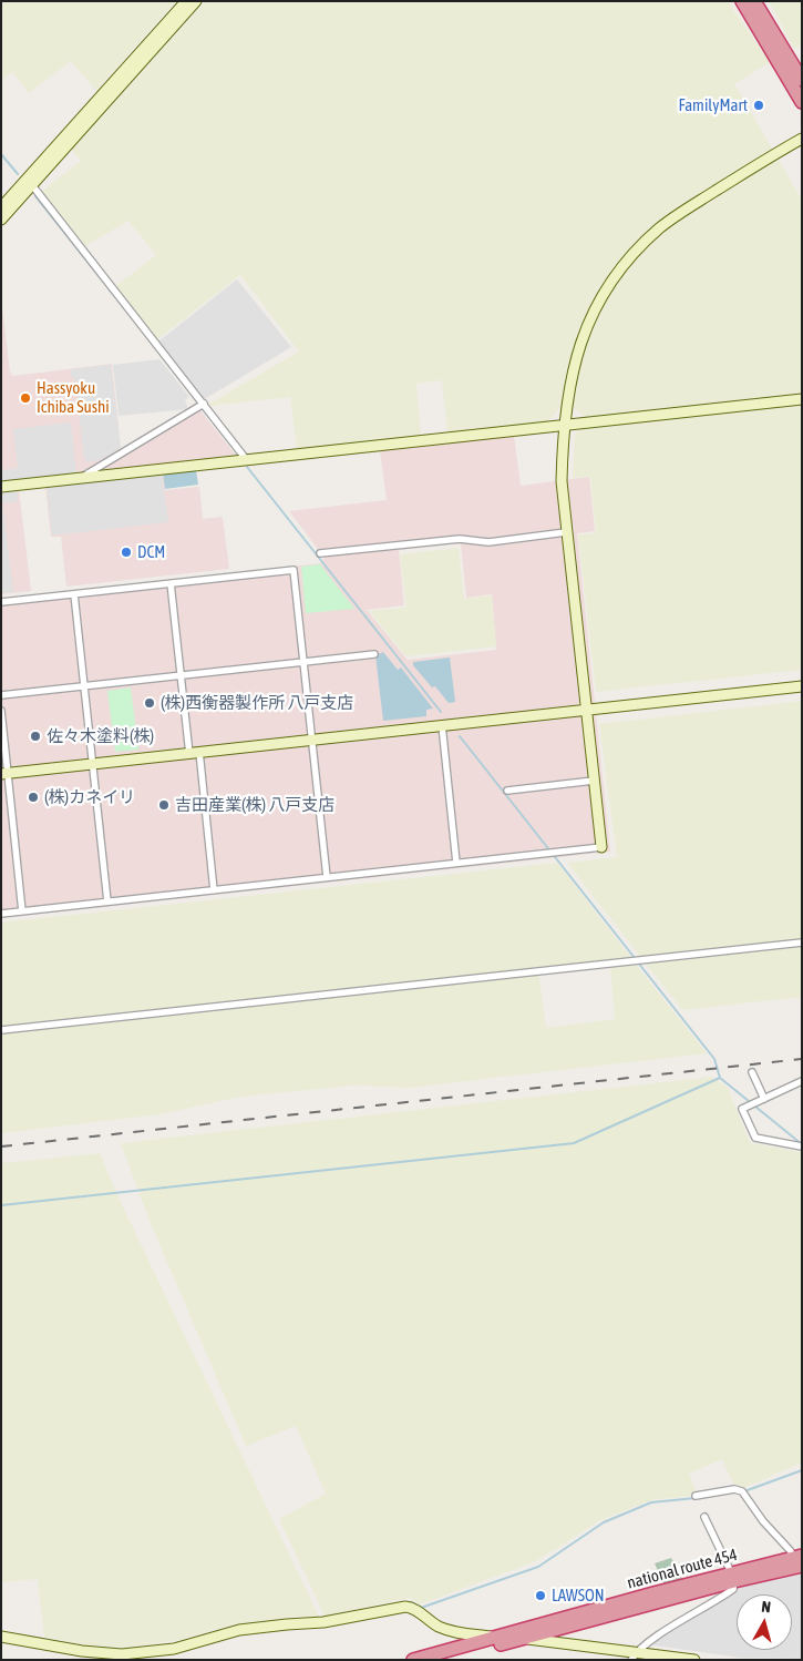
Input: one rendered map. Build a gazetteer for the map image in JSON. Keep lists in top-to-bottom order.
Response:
{
  "streets": {
    "highway": ["national route 454"]
  },
  "places": [
    "FamilyMart",
    "Hassyoku Ichiba Sushi",
    "DCM",
    "(株)西衡器製作所 八戸支店",
    "佐々木塗料(株)",
    "(株)カネイリ",
    "吉田産業(株) 八戸支店",
    "LAWSON"
  ],
  "north": "top"
}
